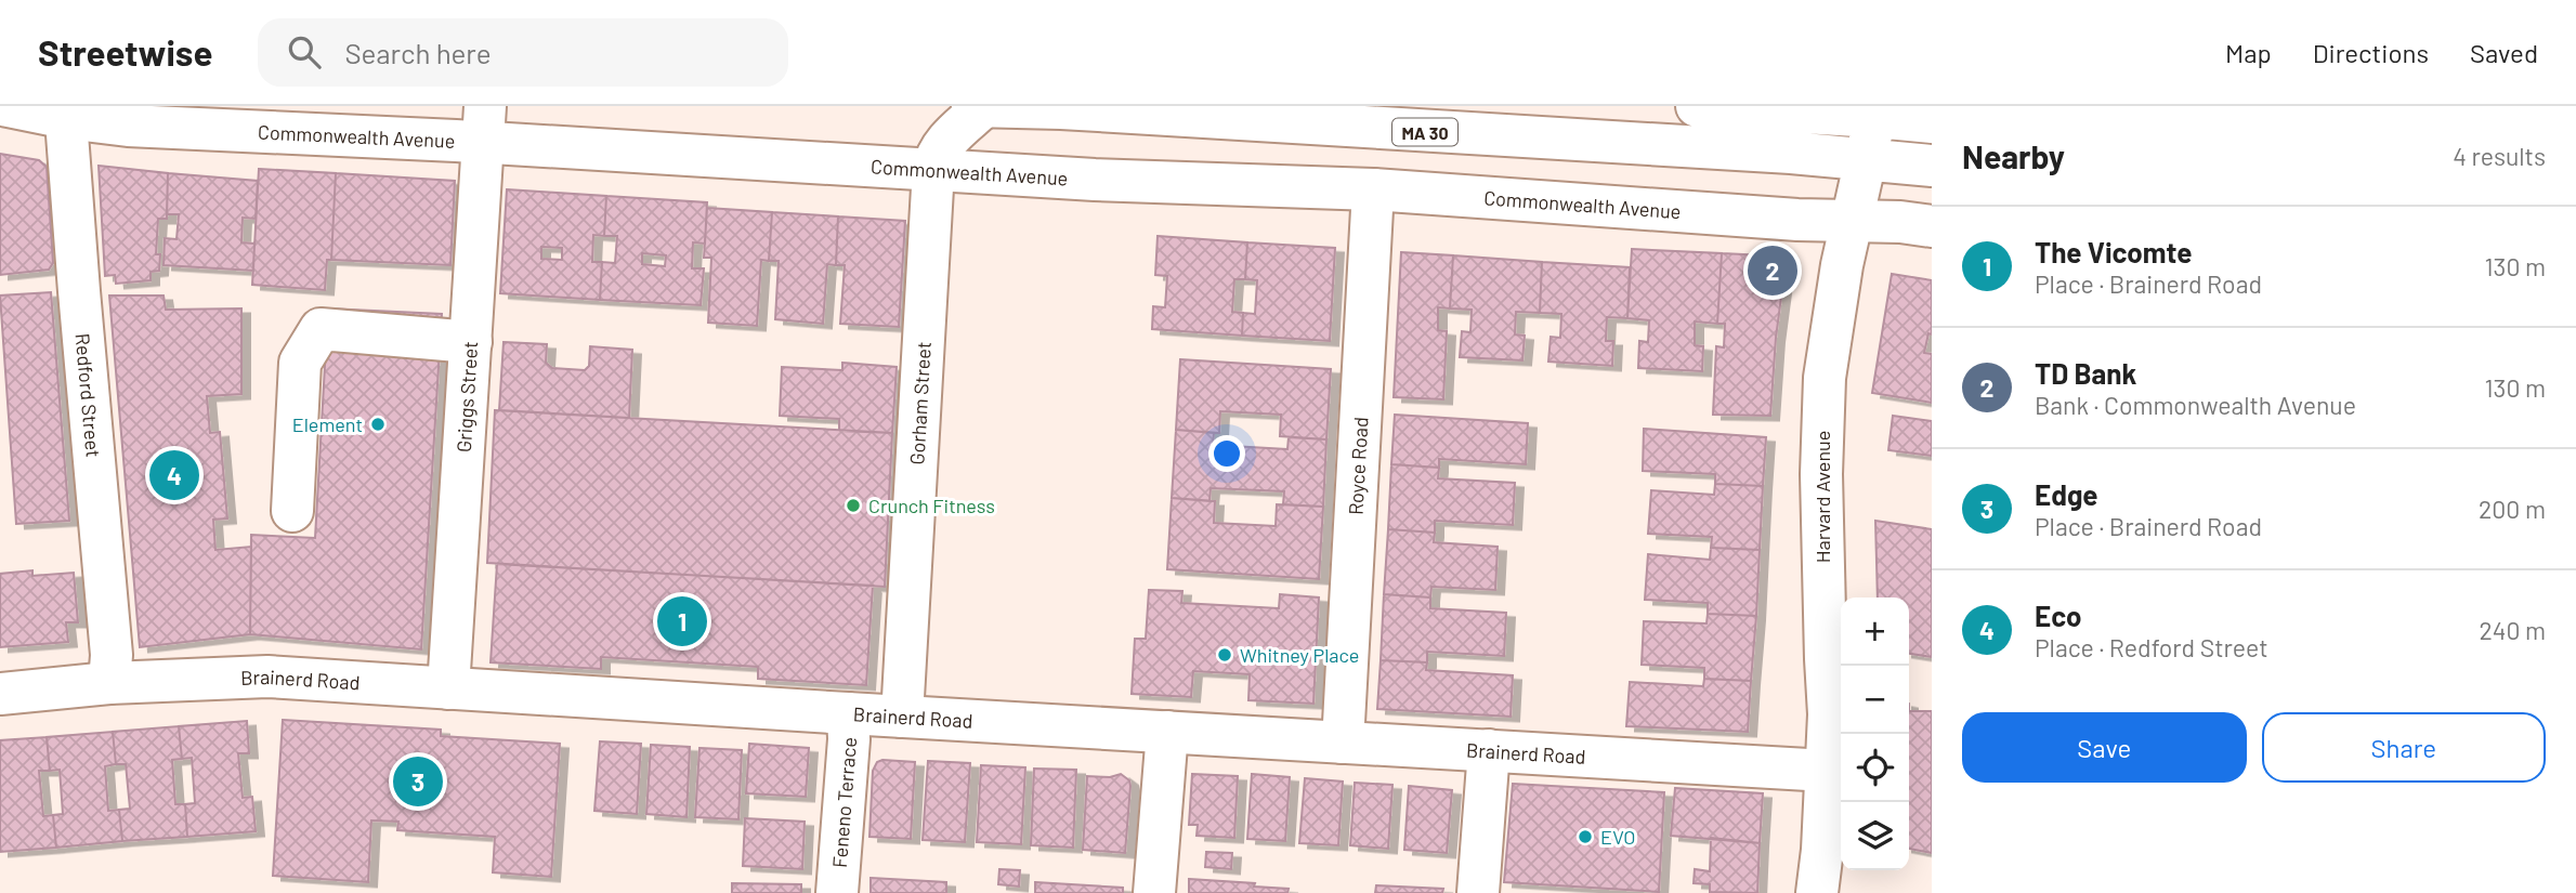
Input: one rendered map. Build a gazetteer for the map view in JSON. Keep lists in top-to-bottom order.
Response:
{
  "streets": {
    "street": [
      "MA 30",
      "Commonwealth Avenue",
      "Redford Street",
      "Griggs Street",
      "Gorham Street",
      "Royce Road",
      "Harvard Avenue",
      "Brainerd Road",
      "Feneno Terrace"
    ]
  },
  "crossings": [
    ["MA 30", "Gorham Street"],
    ["MA 30", "Harvard Avenue"],
    ["Commonwealth Avenue", "Redford Street"],
    ["Commonwealth Avenue", "Griggs Street"],
    ["Commonwealth Avenue", "Gorham Street"],
    ["Commonwealth Avenue", "Royce Road"],
    ["Commonwealth Avenue", "Harvard Avenue"],
    ["Redford Street", "Brainerd Road"],
    ["Griggs Street", "Brainerd Road"],
    ["Gorham Street", "Brainerd Road"],
    ["Royce Road", "Brainerd Road"],
    ["Harvard Avenue", "Brainerd Road"],
    ["Brainerd Road", "Feneno Terrace"]
  ],
  "places": [
    "Element",
    "Crunch Fitness",
    "Whitney Place",
    "EVO"
  ],
  "page": {
    "header": "Streetwise",
    "search": "Search here",
    "nav": ["Map", "Directions", "Saved"],
    "heading": ["Nearby", "4 results"],
    "list": [
      {
        "mark": "1",
        "name": "The Vicomte",
        "note": "Place · Brainerd Road",
        "value": "130 m"
      },
      {
        "mark": "2",
        "name": "TD Bank",
        "note": "Bank · Commonwealth Avenue",
        "value": "130 m"
      },
      {
        "mark": "3",
        "name": "Edge",
        "note": "Place · Brainerd Road",
        "value": "200 m"
      },
      {
        "mark": "4",
        "name": "Eco",
        "note": "Place · Redford Street",
        "value": "240 m"
      }
    ],
    "pins": [
      "2",
      "4",
      "1",
      "3"
    ],
    "map_buttons": ["+", "−"],
    "buttons": ["Save", "Share"]
  }
}
